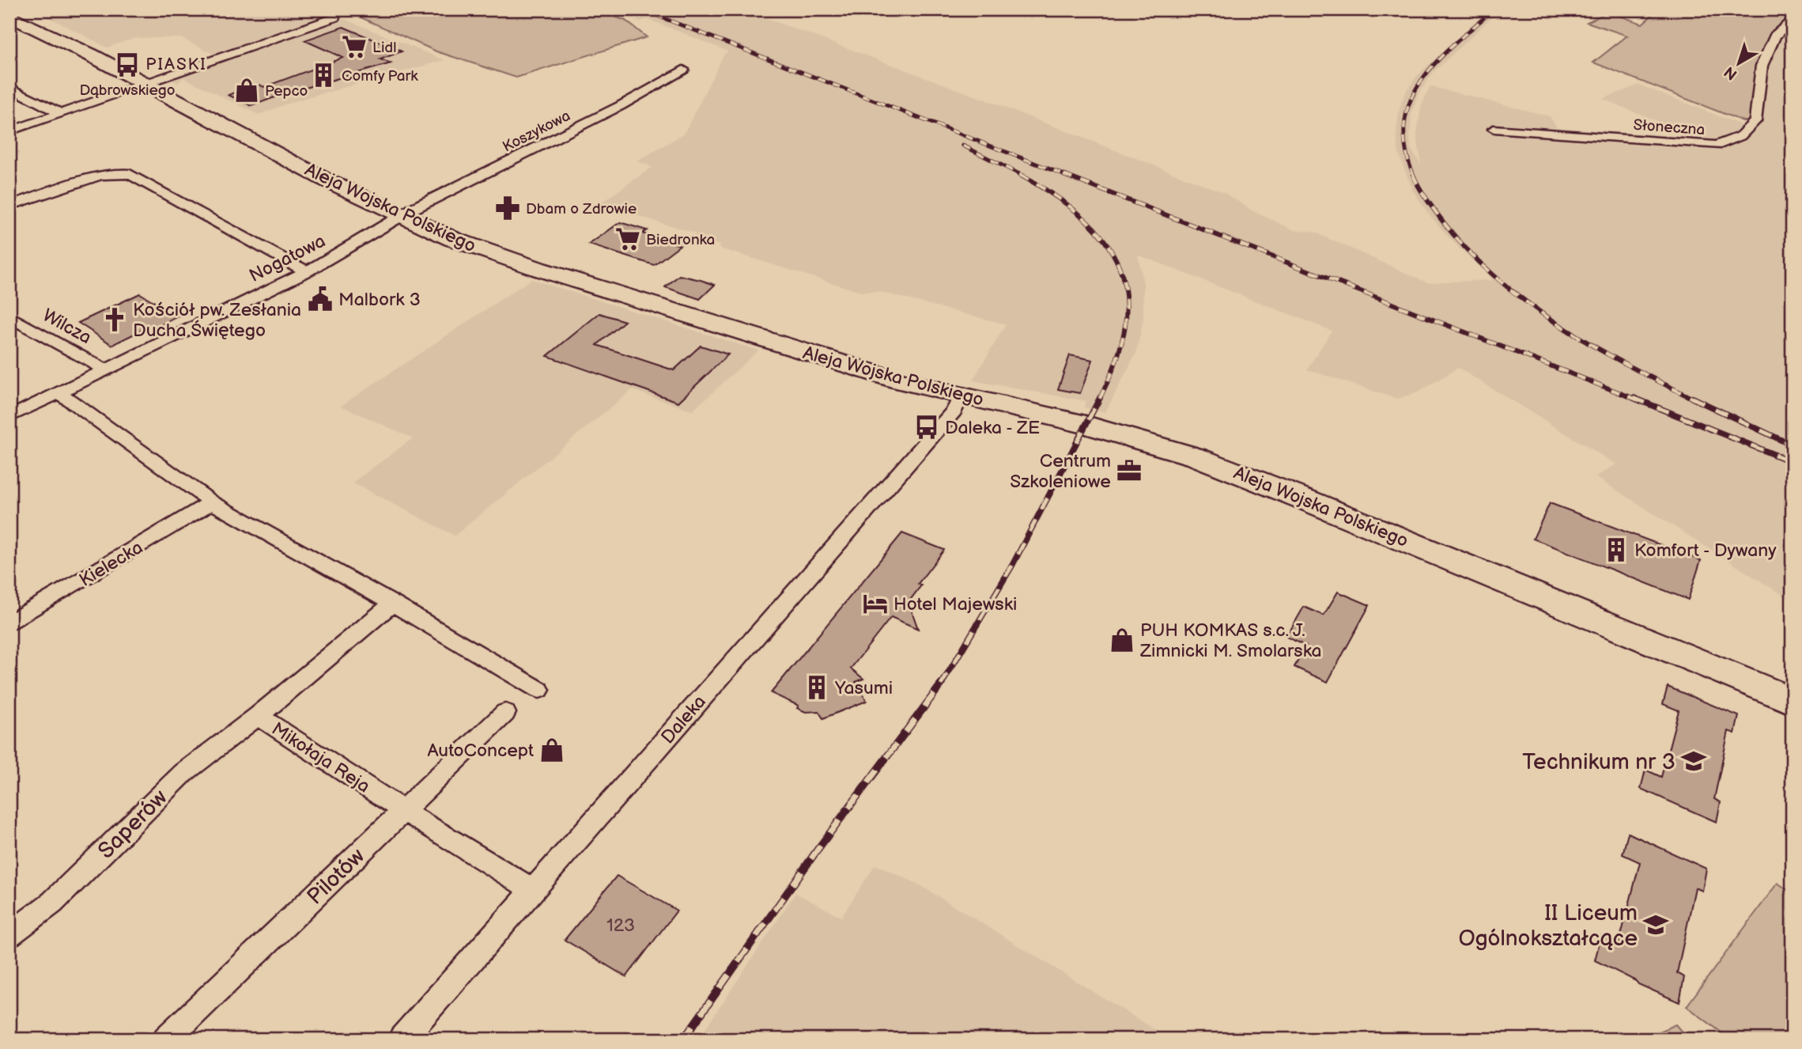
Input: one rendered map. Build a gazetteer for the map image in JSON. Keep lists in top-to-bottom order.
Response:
{
  "streets": {
    "main road": ["Aleja Wojska Polskiego"],
    "street": [
      "Słoneczna",
      "Koszykowa",
      "Nogatowa",
      "Wilcza",
      "Kielecka",
      "Daleka",
      "Mikołaja Reja",
      "Saperów",
      "Pilotów"
    ]
  },
  "crossings": [
    ["Koszykowa", "Aleja Wojska Polskiego"],
    ["Koszykowa", "Nogatowa"],
    ["Aleja Wojska Polskiego", "Nogatowa"],
    ["Aleja Wojska Polskiego", "Daleka"],
    ["Nogatowa", "Wilcza"],
    ["Daleka", "Mikołaja Reja"],
    ["Mikołaja Reja", "Saperów"],
    ["Mikołaja Reja", "Pilotów"]
  ],
  "districts": ["PIASKI"],
  "places": {
    "supermarket": ["Lidl", "Biedronka"],
    "bus stop": ["Dąbrowskiego", "Daleka - ZE"],
    "building": ["Comfy Park", "Komfort - Dywany", "Yasumi"],
    "shop": ["Pepco", "PUH KOMKAS s.c. J. Zimnicki M. Smolarska", "AutoConcept"],
    "pharmacy": ["Dbam o Zdrowie"],
    "public building": ["Malbork 3"],
    "church": ["Kościół pw. Zesłania Ducha Świętego"],
    "office": ["Centrum Szkoleniowe"],
    "hotel": ["Hotel Majewski"],
    "school or university": ["Technikum nr 3", "II Liceum Ogólnokształcące"]
  },
  "house_numbers": ["123"],
  "north": "bottom left"
}
